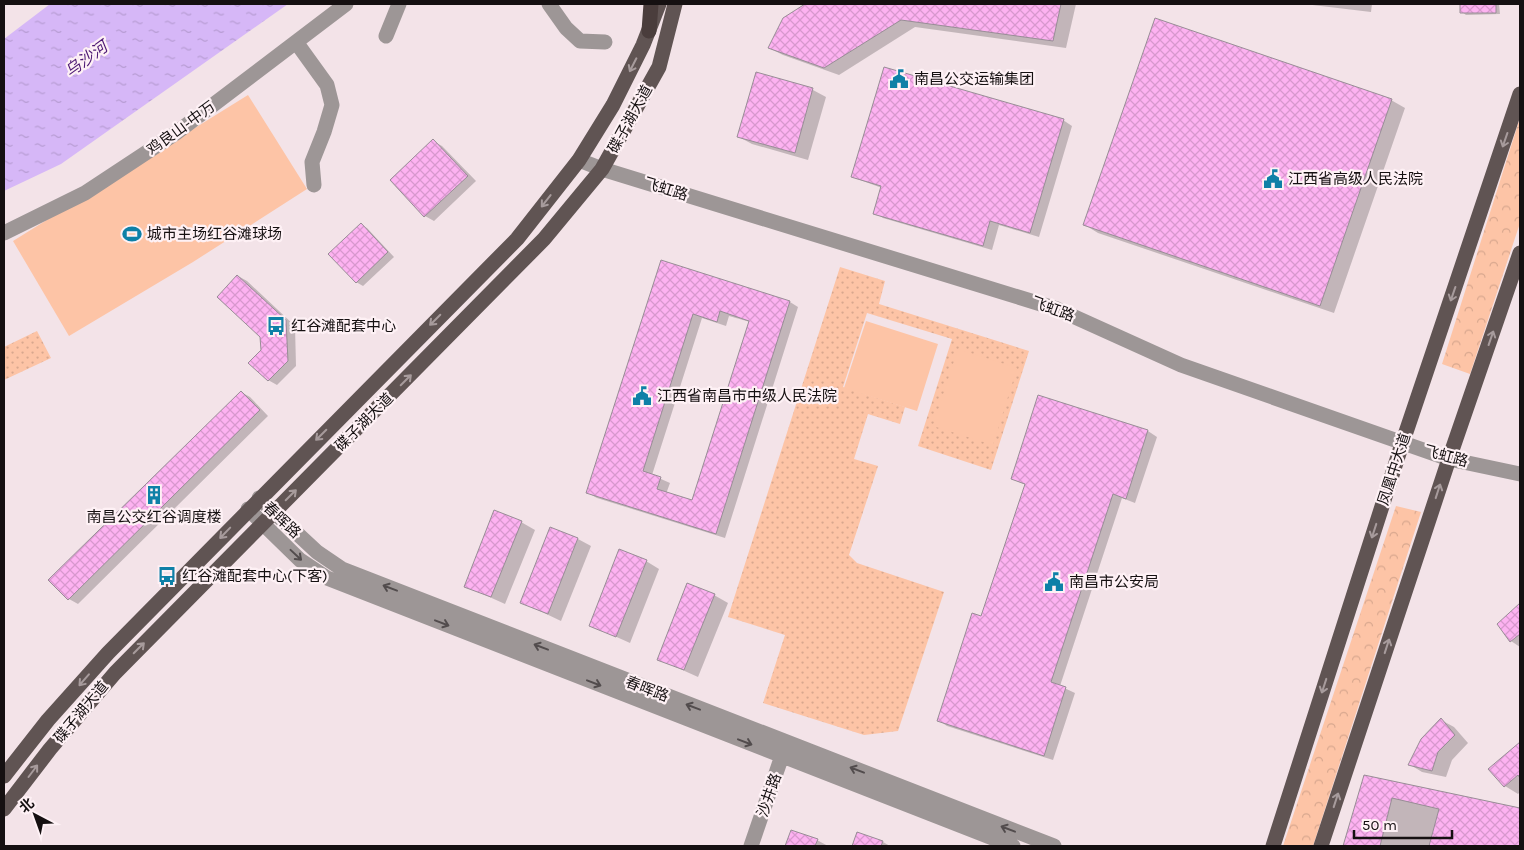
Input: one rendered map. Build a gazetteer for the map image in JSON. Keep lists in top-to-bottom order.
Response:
{
  "streets": {
    "main road": ["碟子湖大道", "凤凰中大道"],
    "street": [
      "鸡良山-中万",
      "飞虹路",
      "春晖路",
      "沙井路"
    ]
  },
  "crossings": [
    ["碟子湖大道", "飞虹路"],
    ["碟子湖大道", "春晖路"],
    ["飞虹路", "凤凰中大道"],
    ["春晖路", "沙井路"]
  ],
  "water": ["乌沙河"],
  "places": {
    "public building": [
      "南昌公交运输集团",
      "江西省高级人民法院",
      "江西省南昌市中级人民法院",
      "南昌市公安局"
    ],
    "sports": ["城市主场红谷滩球场"],
    "bus stop": ["红谷滩配套中心", "红谷滩配套中心(下客)"],
    "building": ["南昌公交红谷调度楼"]
  },
  "scale_bar": "50 m",
  "north": "top left"
}
